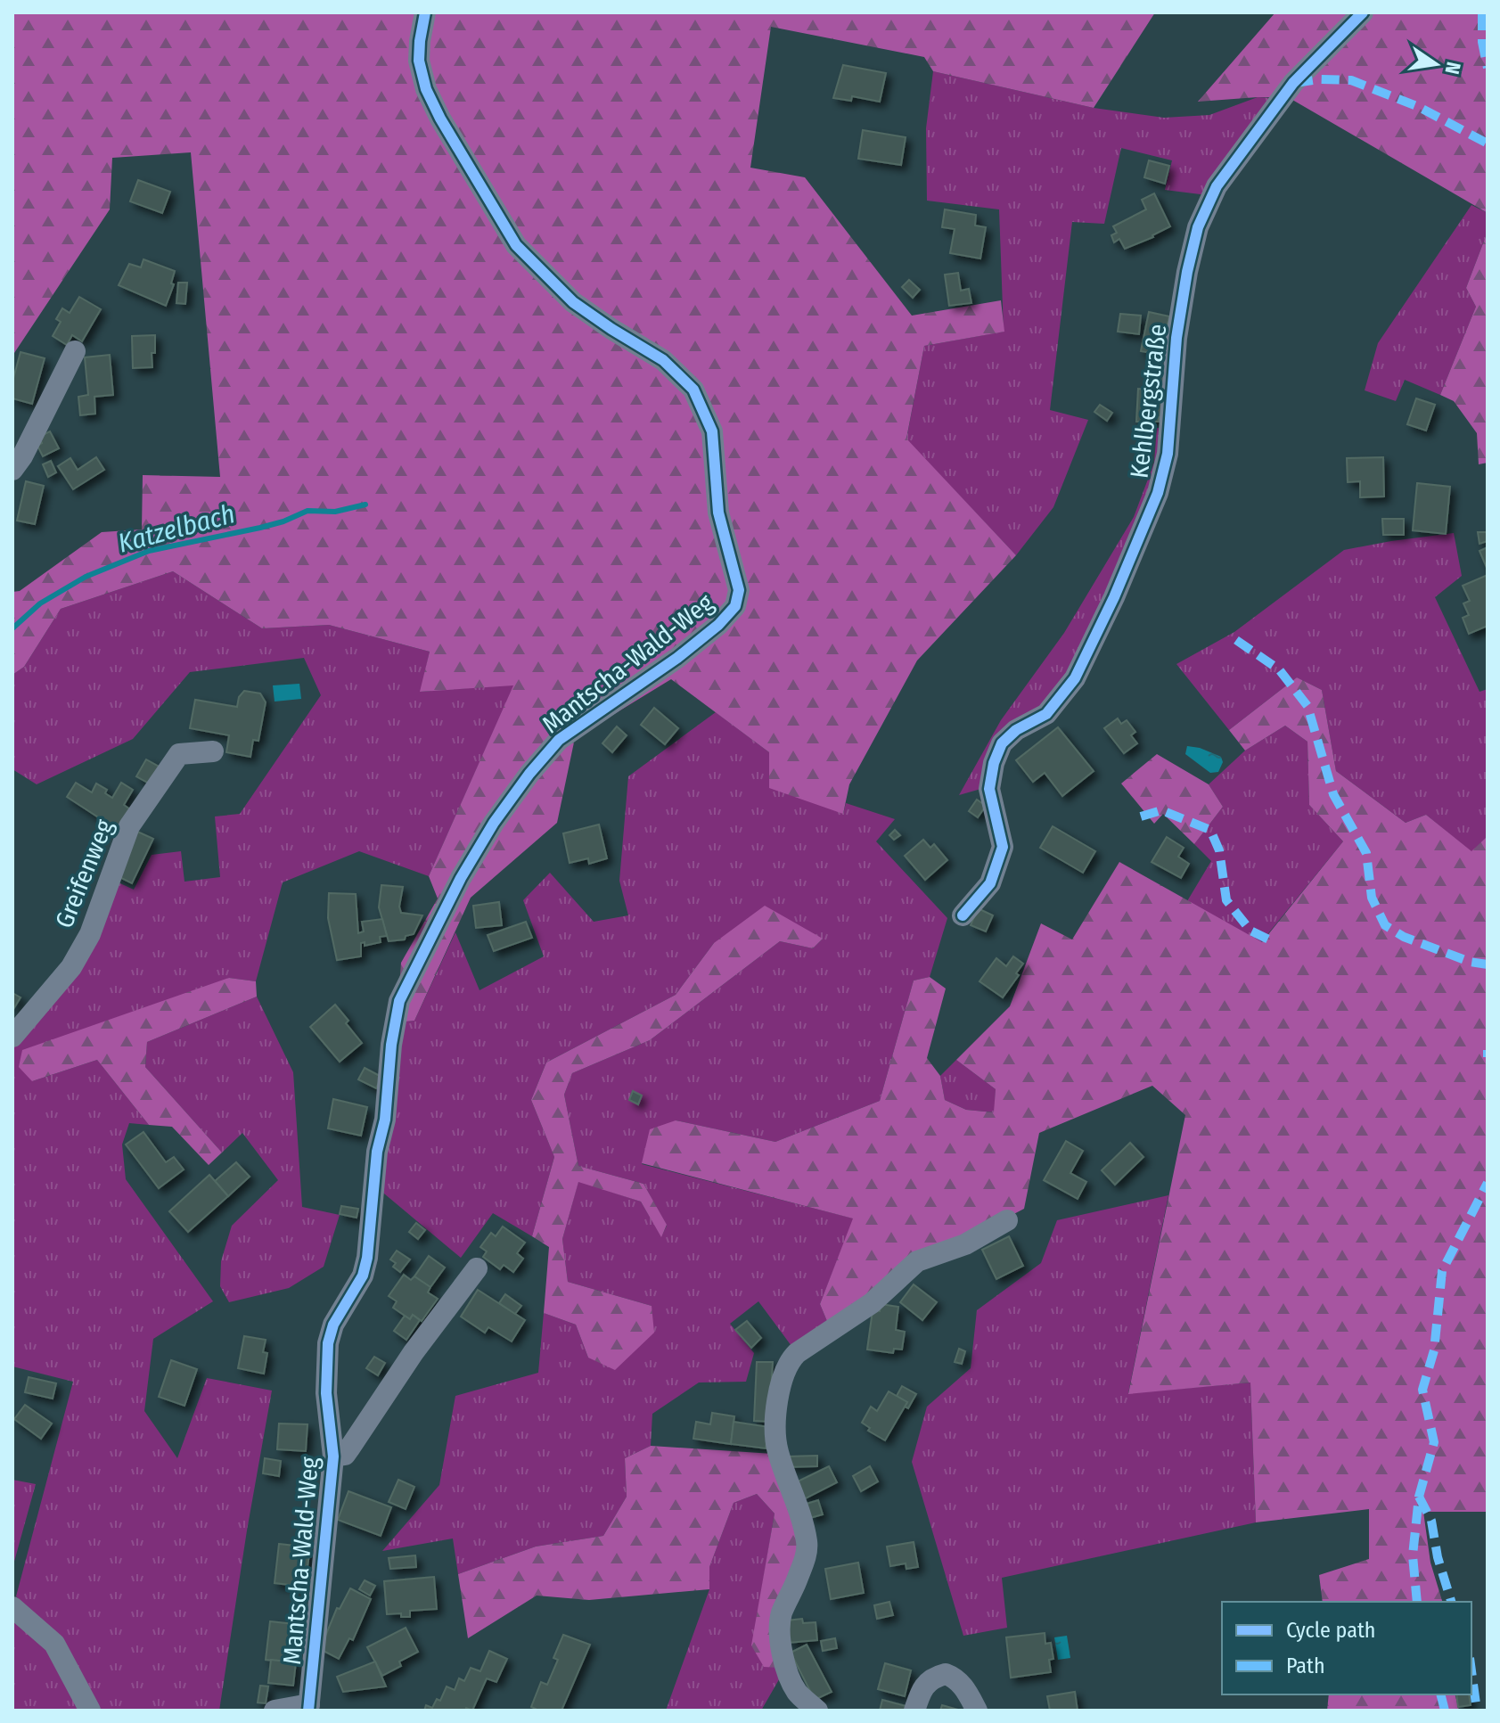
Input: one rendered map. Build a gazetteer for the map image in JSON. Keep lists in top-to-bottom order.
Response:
{
  "streets": {
    "street": ["Kehlbergstraße", "Mantscha-Wald-Weg", "Greifenweg"]
  },
  "water": ["Katzelbach"],
  "legend": ["Cycle path", "Path"],
  "north": "right"
}
